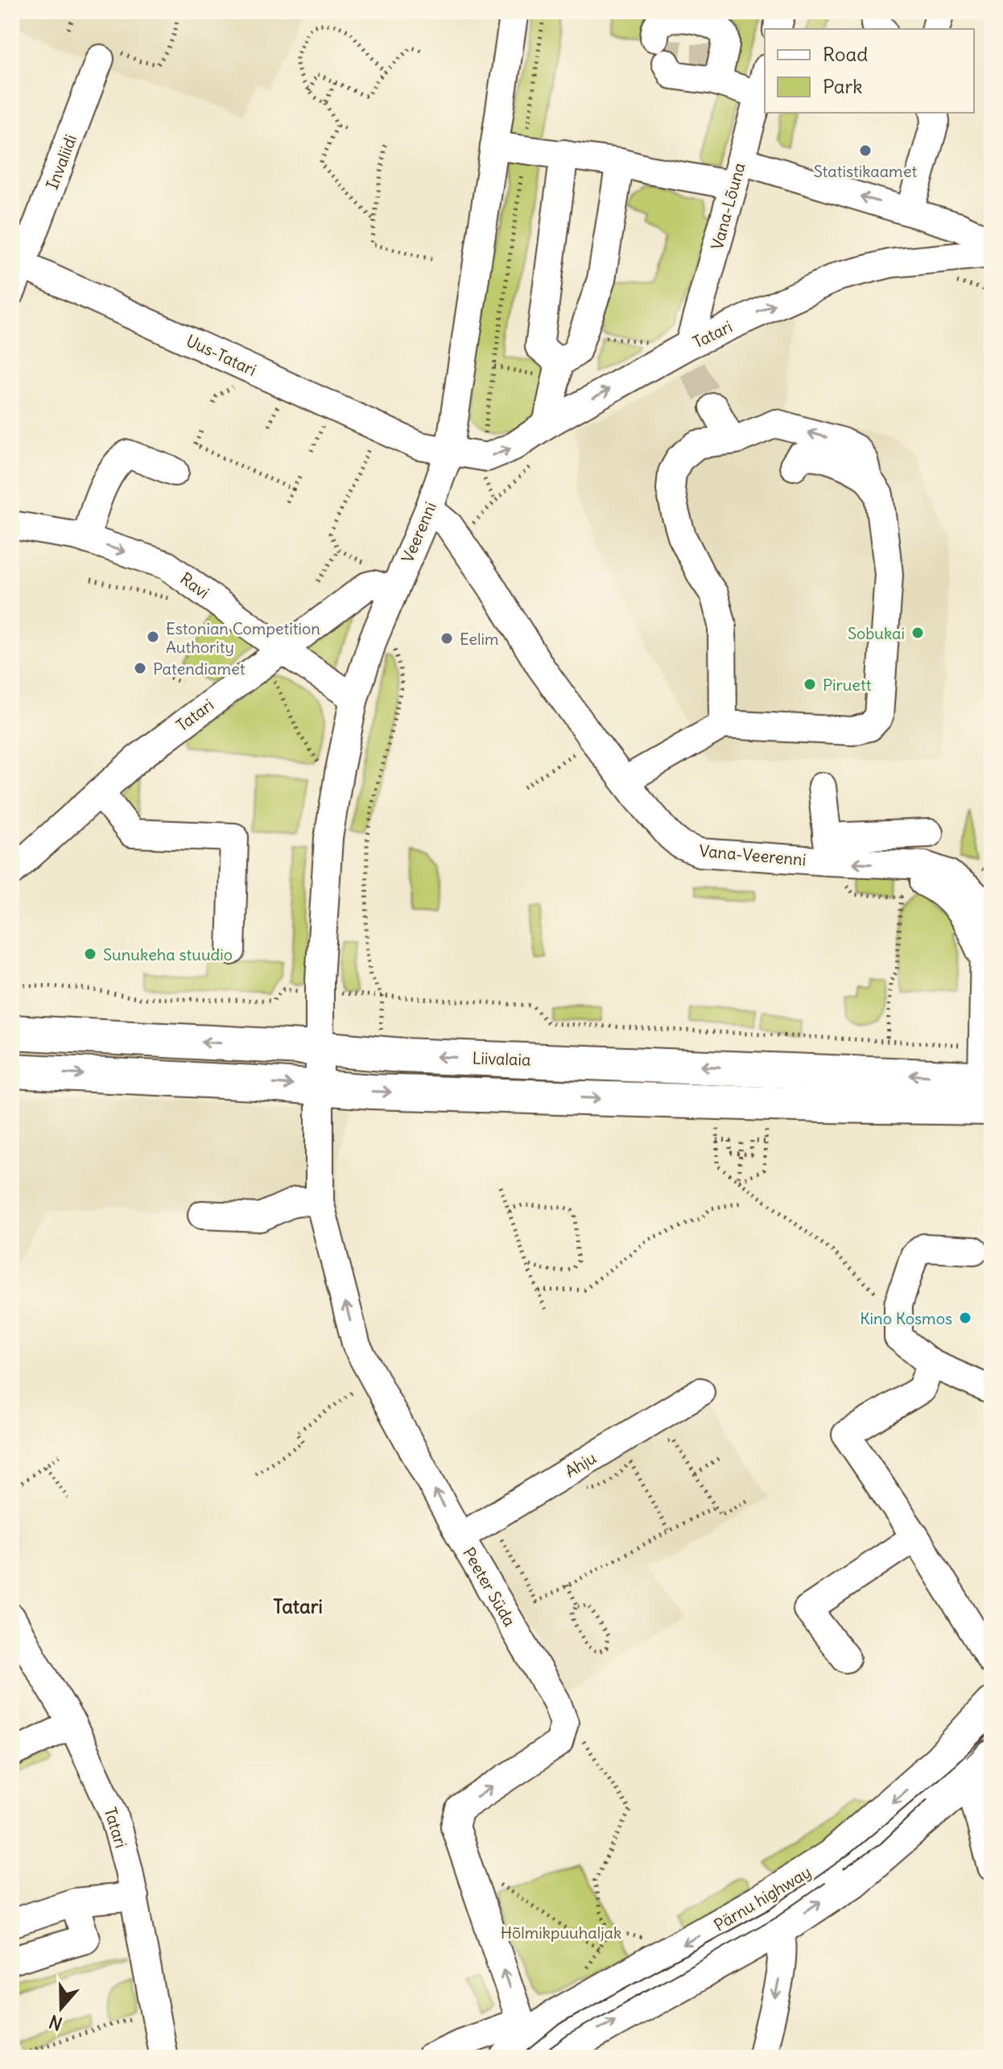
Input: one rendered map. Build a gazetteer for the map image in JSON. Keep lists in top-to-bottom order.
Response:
{
  "streets": {
    "main road": ["Liivalaia", "Pärnu highway"],
    "street": [
      "Invaliidi",
      "Vana-Lõuna",
      "Tatari",
      "Uus-Tatari",
      "Veerenni",
      "Ravi",
      "Vana-Veerenni",
      "Ahju",
      "Peeter Süda"
    ]
  },
  "crossings": [
    ["Invaliidi", "Uus-Tatari"],
    ["Vana-Lõuna", "Tatari"],
    ["Tatari", "Uus-Tatari"],
    ["Tatari", "Veerenni"],
    ["Tatari", "Ravi"],
    ["Uus-Tatari", "Veerenni"],
    ["Veerenni", "Ravi"],
    ["Veerenni", "Vana-Veerenni"],
    ["Veerenni", "Liivalaia"],
    ["Veerenni", "Peeter Süda"],
    ["Vana-Veerenni", "Liivalaia"],
    ["Ahju", "Peeter Süda"]
  ],
  "one_way": ["Ravi", "Peeter Süda"],
  "districts": ["Tatari"],
  "parks": ["Hõlmikpuuhaljak"],
  "places": [
    "Statistikaamet",
    "Sobukai",
    "Estonian Competition Authority",
    "Eelim",
    "Patendiamet",
    "Piruett",
    "Sunukeha stuudio",
    "Kino Kosmos"
  ],
  "legend": ["Road", "Park"],
  "north": "bottom"
}
